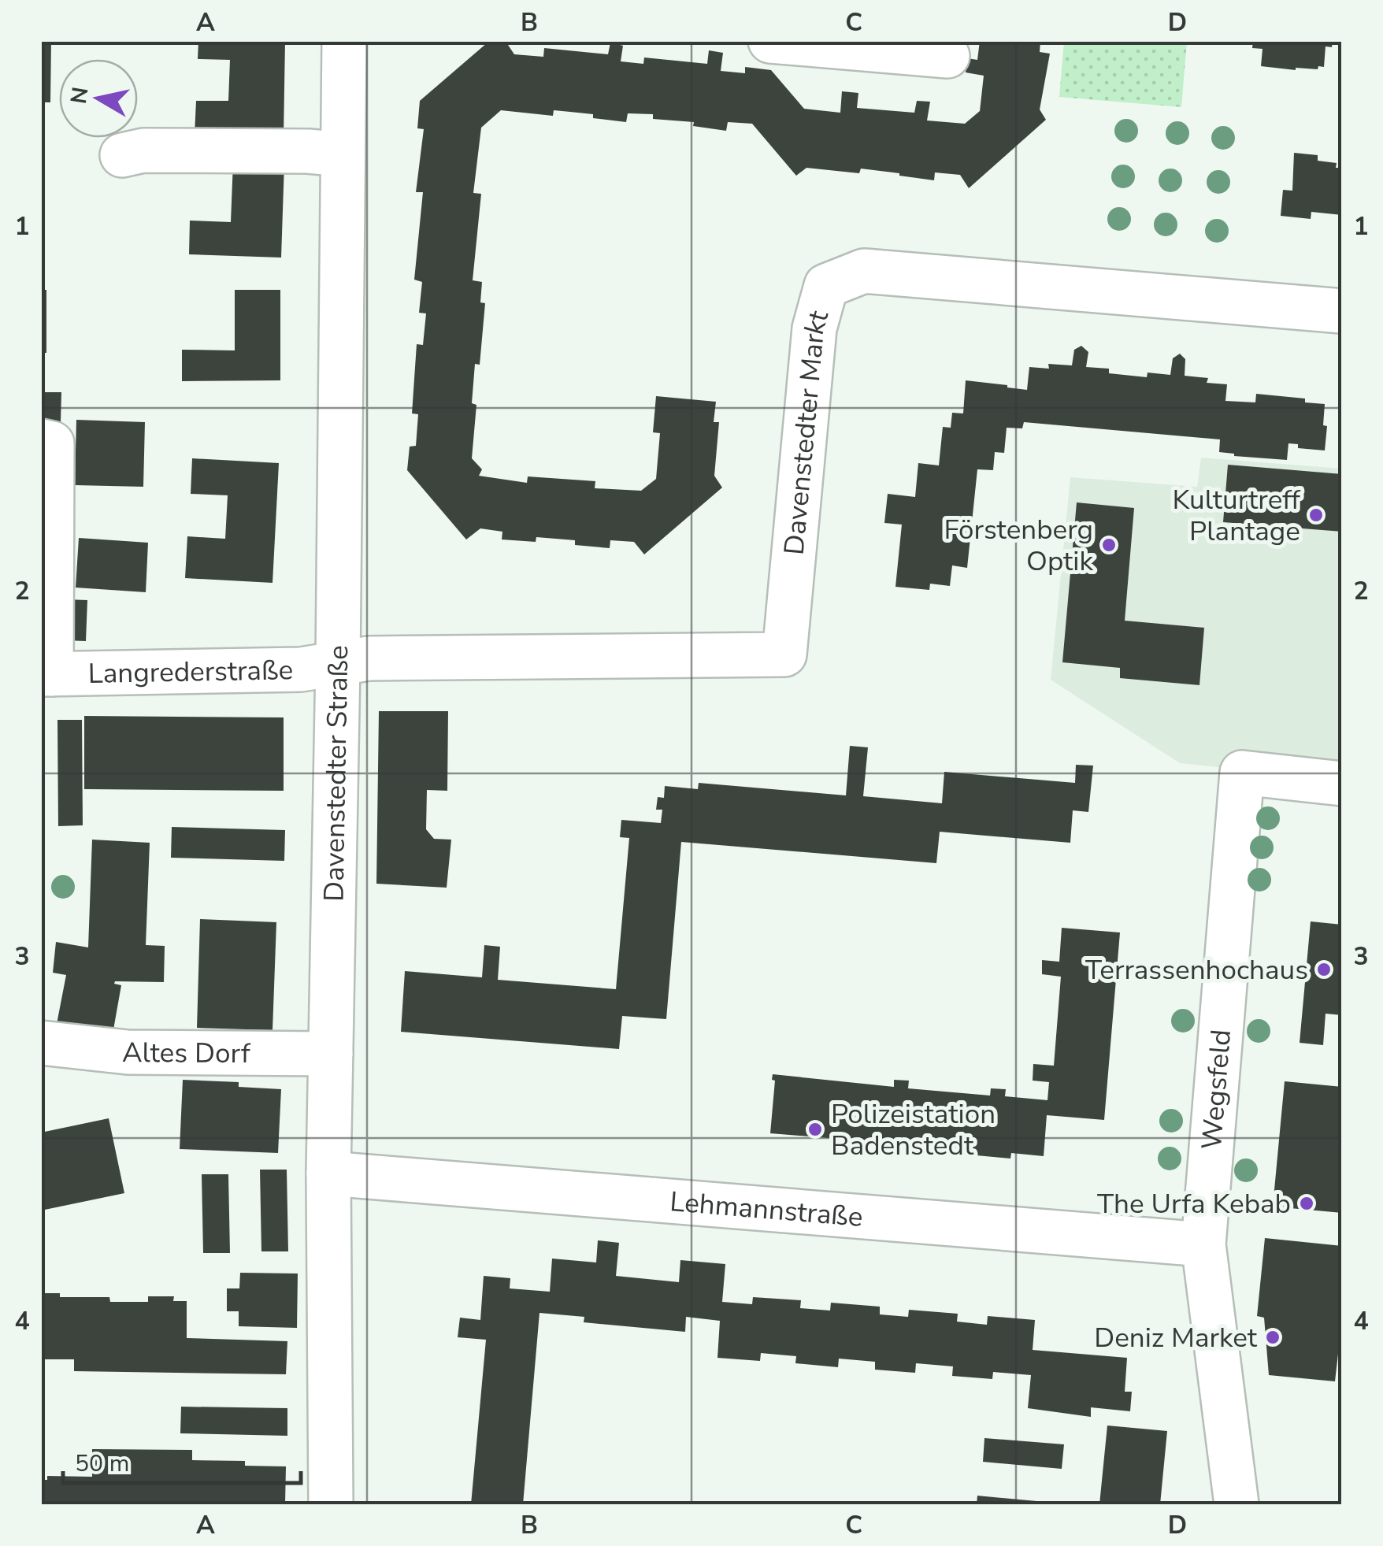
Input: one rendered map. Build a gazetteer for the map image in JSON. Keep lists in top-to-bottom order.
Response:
{
  "streets": {
    "street": [
      "Davenstedter Markt",
      "Langrederstraße",
      "Davenstedter Straße",
      "Altes Dorf",
      "Wegsfeld",
      "Lehmannstraße"
    ]
  },
  "crossings": [
    ["Davenstedter Markt", "Langrederstraße"],
    ["Davenstedter Markt", "Davenstedter Straße"],
    ["Langrederstraße", "Davenstedter Straße"],
    ["Davenstedter Straße", "Altes Dorf"],
    ["Davenstedter Straße", "Lehmannstraße"],
    ["Wegsfeld", "Lehmannstraße"]
  ],
  "places": [
    "Kulturtreff Plantage",
    "Förstenberg Optik",
    "Terrassenhochaus",
    "Polizeistation Badenstedt",
    "The Urfa Kebab",
    "Deniz Market"
  ],
  "scale_bar": "50 m",
  "north": "left",
  "grid": {
    "columns": [
      "A",
      "B",
      "C",
      "D"
    ],
    "rows": [
      "1",
      "2",
      "3",
      "4"
    ]
  }
}
